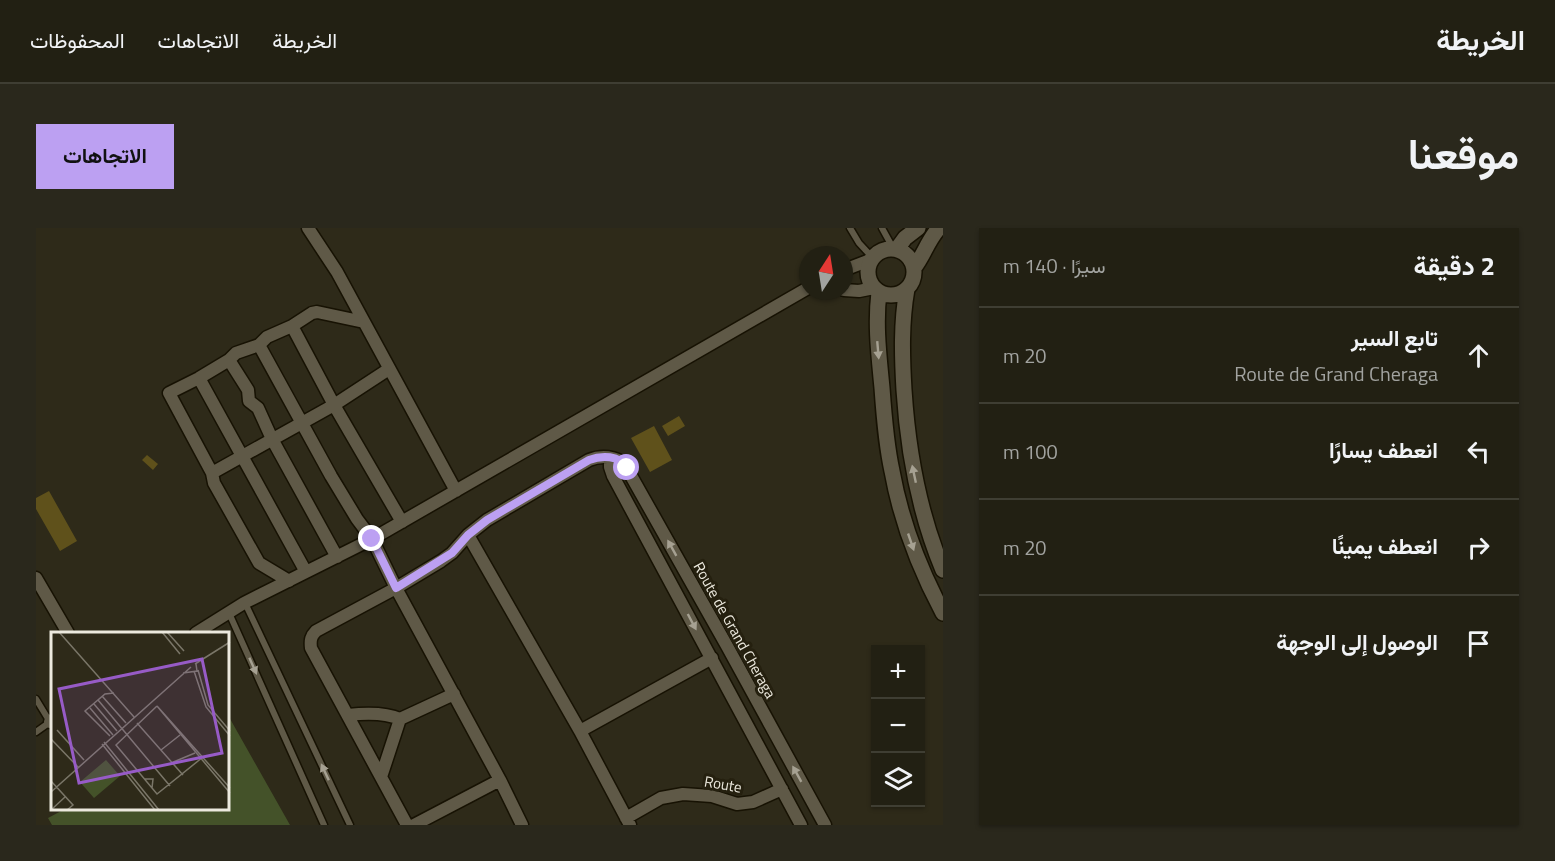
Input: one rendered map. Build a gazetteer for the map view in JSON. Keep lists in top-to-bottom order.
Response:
{
  "streets": {
    "street": ["Route de Grand Cheraga", "Route"]
  },
  "north": "top",
  "page": {
    "header": "الخريطة",
    "nav": ["الخريطة", "الاتجاهات", "المحفوظات"],
    "title": "موقعنا",
    "buttons": "الاتجاهات",
    "heading": ["2 دقيقة", "سيرًا · 140 m"],
    "list": [
      ["تابع السير", "Route de Grand Cheraga", "20 m"],
      ["انعطف يسارًا", "100 m"],
      ["انعطف يمينًا", "20 m"],
      "الوصول إلى الوجهة"
    ],
    "map_buttons": ["+", "−"]
  }
}
